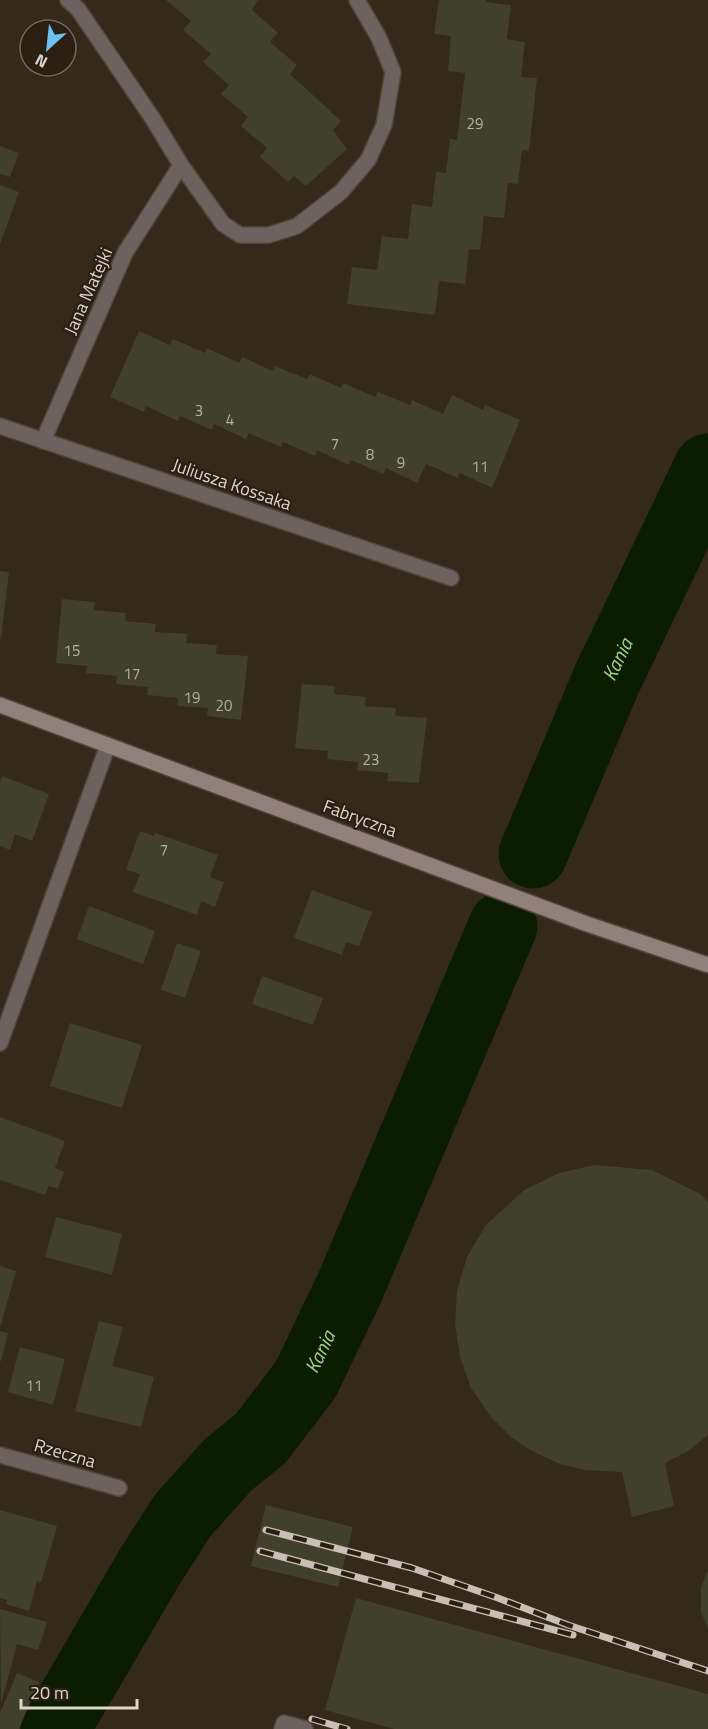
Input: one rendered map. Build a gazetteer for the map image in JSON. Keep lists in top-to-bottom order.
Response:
{
  "streets": {
    "street": [
      "Jana Matejki",
      "Juliusza Kossaka",
      "Fabryczna",
      "Rzeczna"
    ]
  },
  "crossings": [
    ["Jana Matejki", "Juliusza Kossaka"]
  ],
  "water": ["Kania"],
  "house_numbers": [
    "29",
    "3",
    "4",
    "7",
    "8",
    "9",
    "11",
    "15",
    "17",
    "19",
    "20",
    "23",
    "7",
    "11"
  ],
  "scale_bar": "20 m",
  "north": "bottom left"
}
